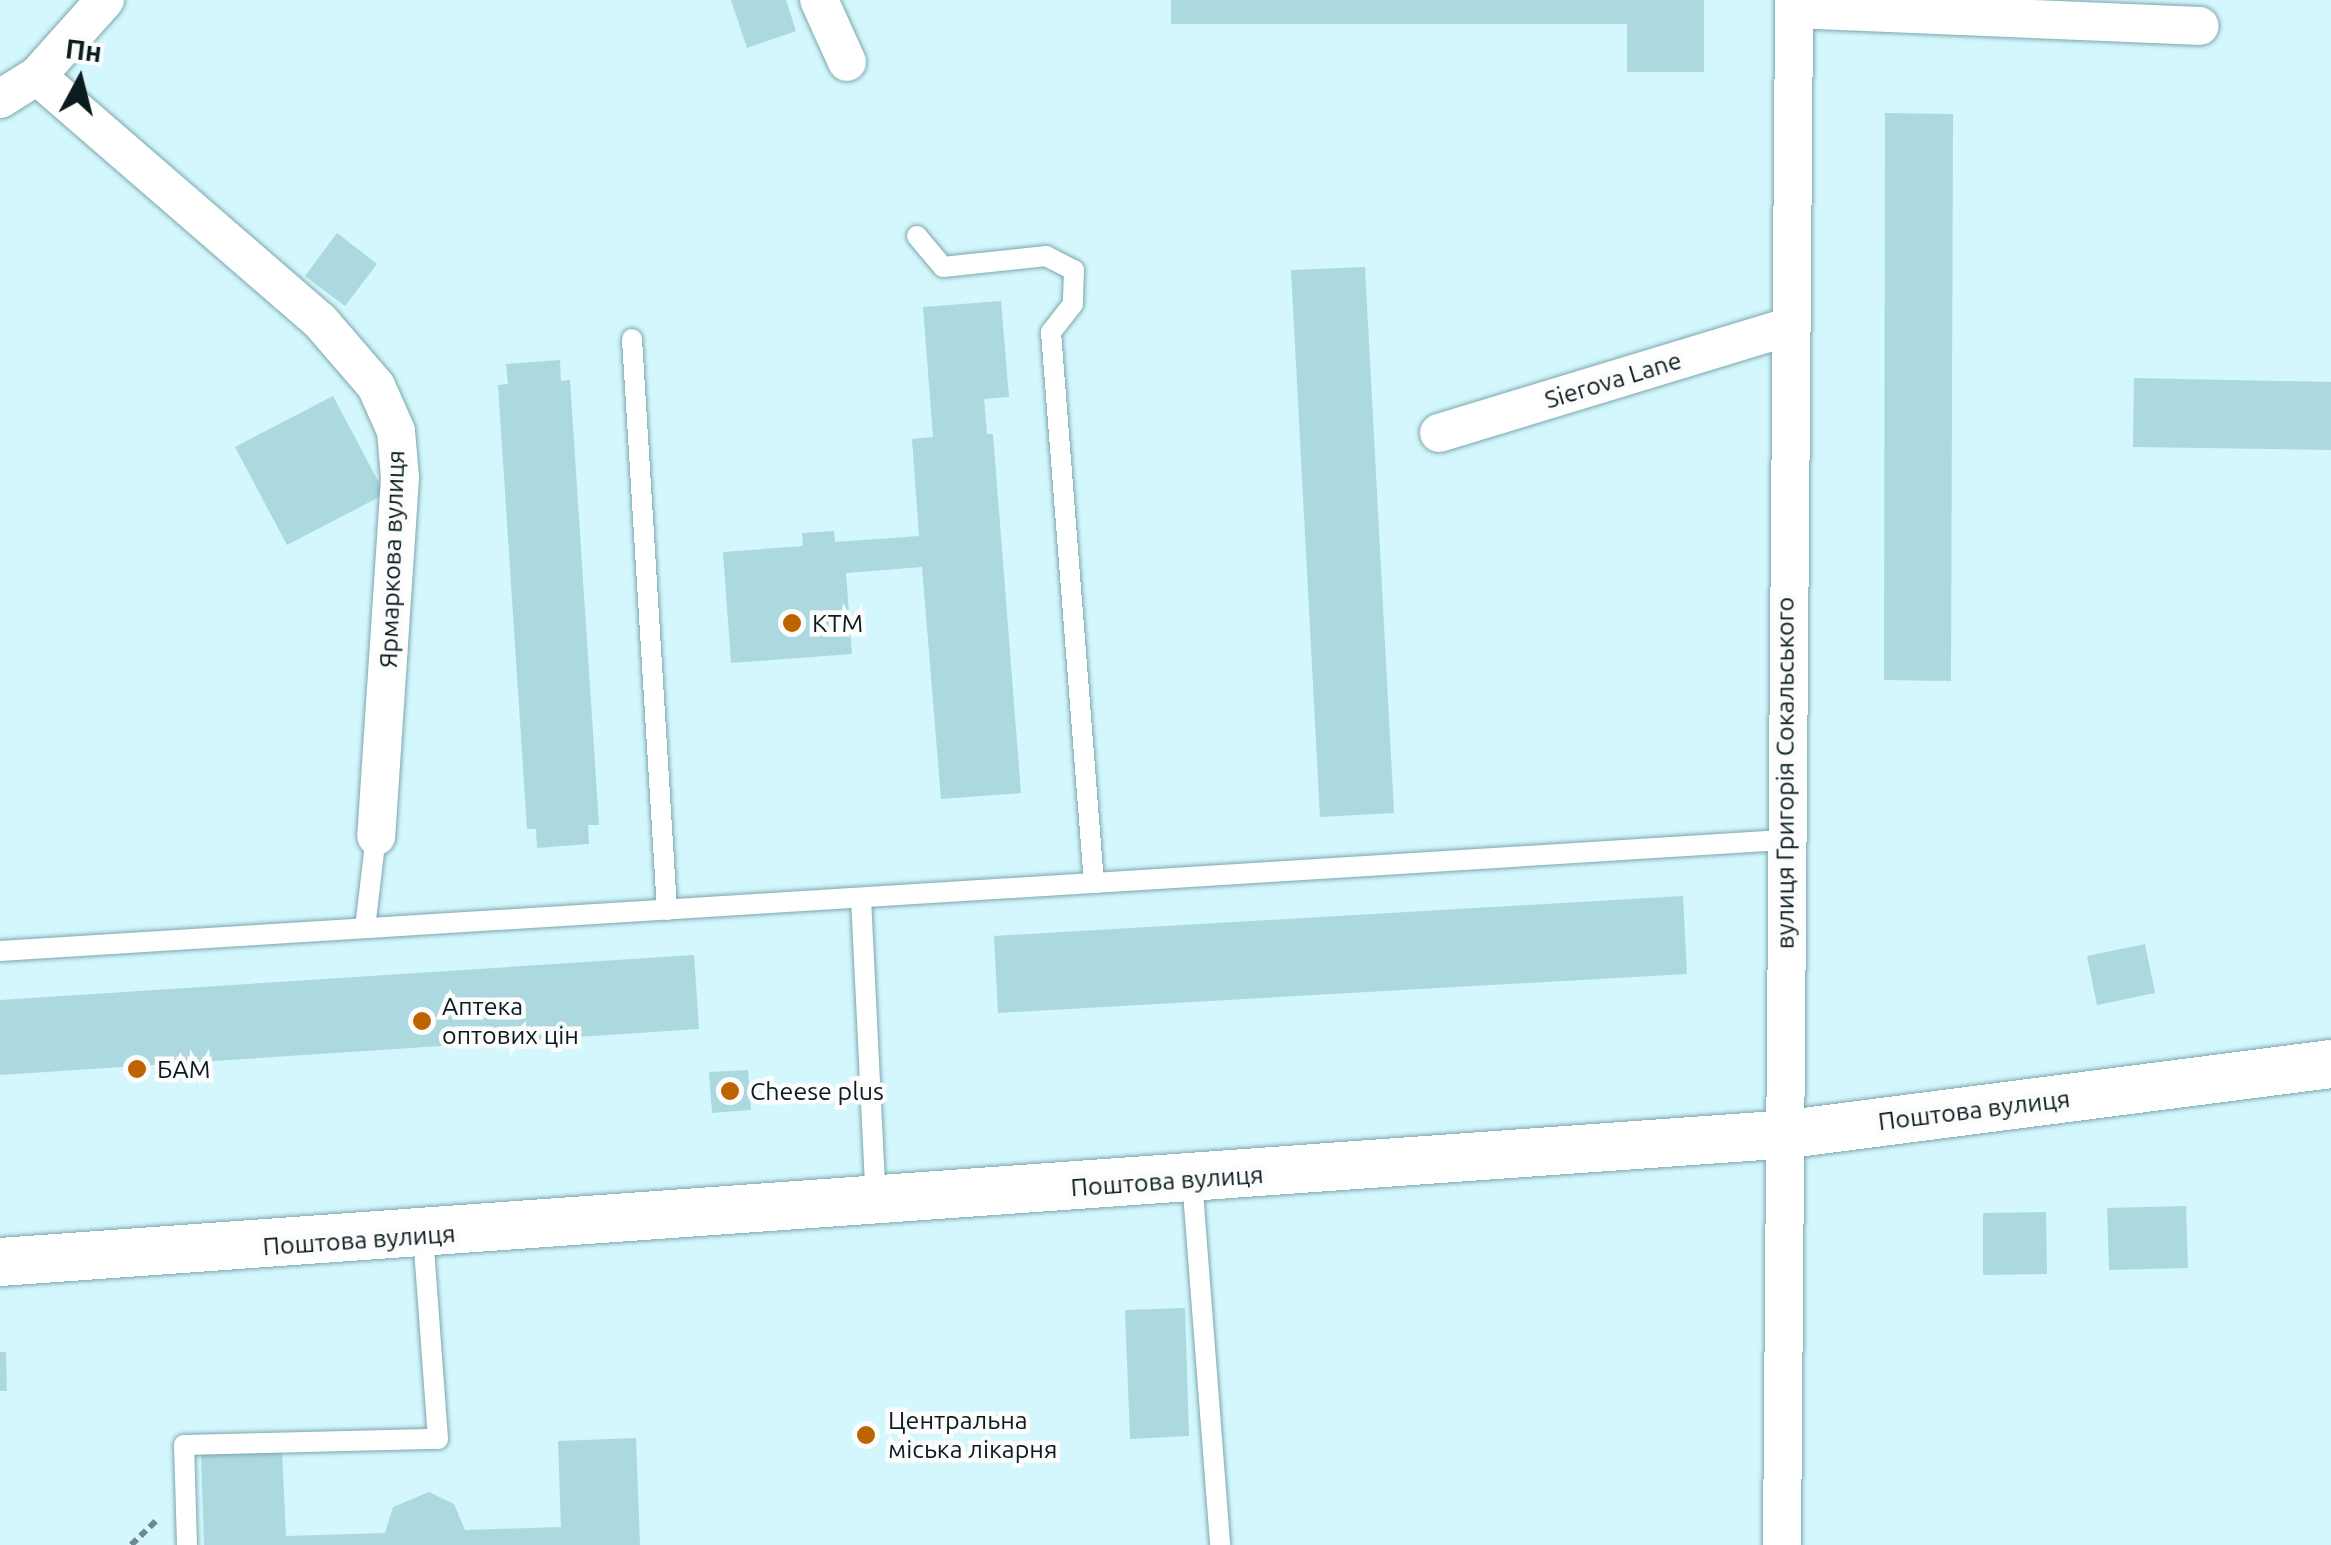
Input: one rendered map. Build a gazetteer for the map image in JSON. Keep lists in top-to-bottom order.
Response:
{
  "streets": {
    "street": [
      "Sierova Lane",
      "Ярмаркова вулиця",
      "вулиця Григорія Сокальського",
      "Поштова вулиця"
    ]
  },
  "crossings": [
    ["Sierova Lane", "вулиця Григорія Сокальського"],
    ["вулиця Григорія Сокальського", "Поштова вулиця"]
  ],
  "places": [
    "КТМ",
    "Аптека оптових цін",
    "БАМ",
    "Cheese plus",
    "Центральна міська лікарня"
  ],
  "north": "top"
}
